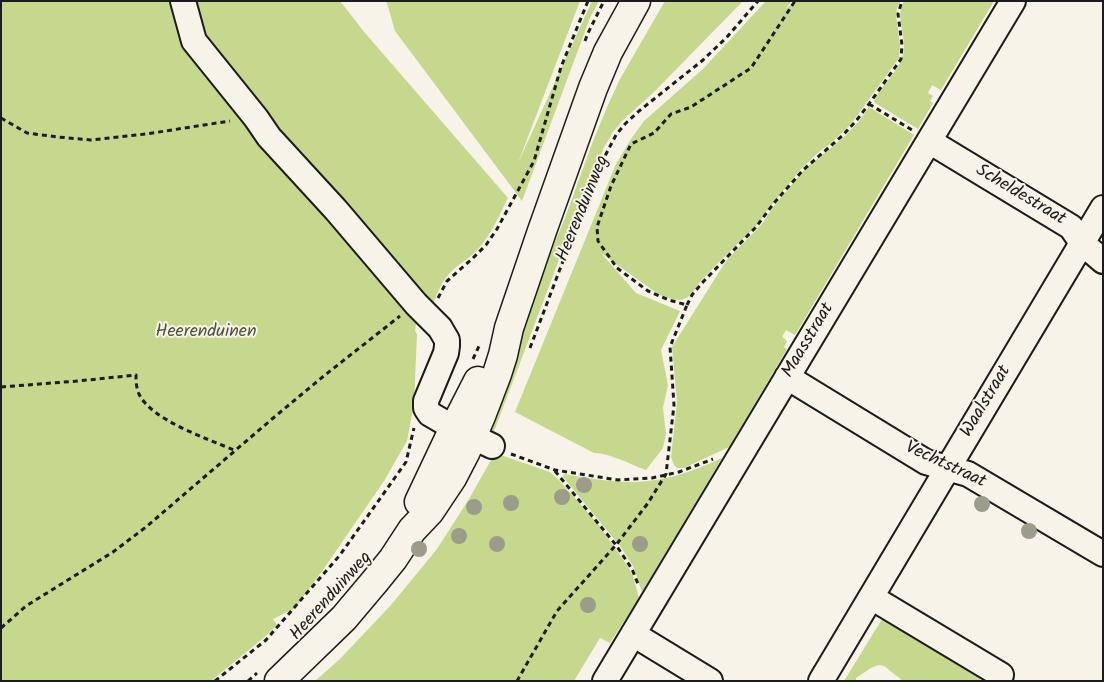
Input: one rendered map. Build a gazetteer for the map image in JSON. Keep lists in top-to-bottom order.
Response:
{
  "streets": {
    "main road": ["Heerenduinweg"],
    "street": [
      "Scheldestraat",
      "Maasstraat",
      "Waalstraat",
      "Vechtstraat"
    ]
  },
  "crossings": [
    ["Scheldestraat", "Maasstraat"],
    ["Scheldestraat", "Waalstraat"],
    ["Maasstraat", "Vechtstraat"],
    ["Waalstraat", "Vechtstraat"]
  ],
  "parks": ["Heerenduinen"]
}
